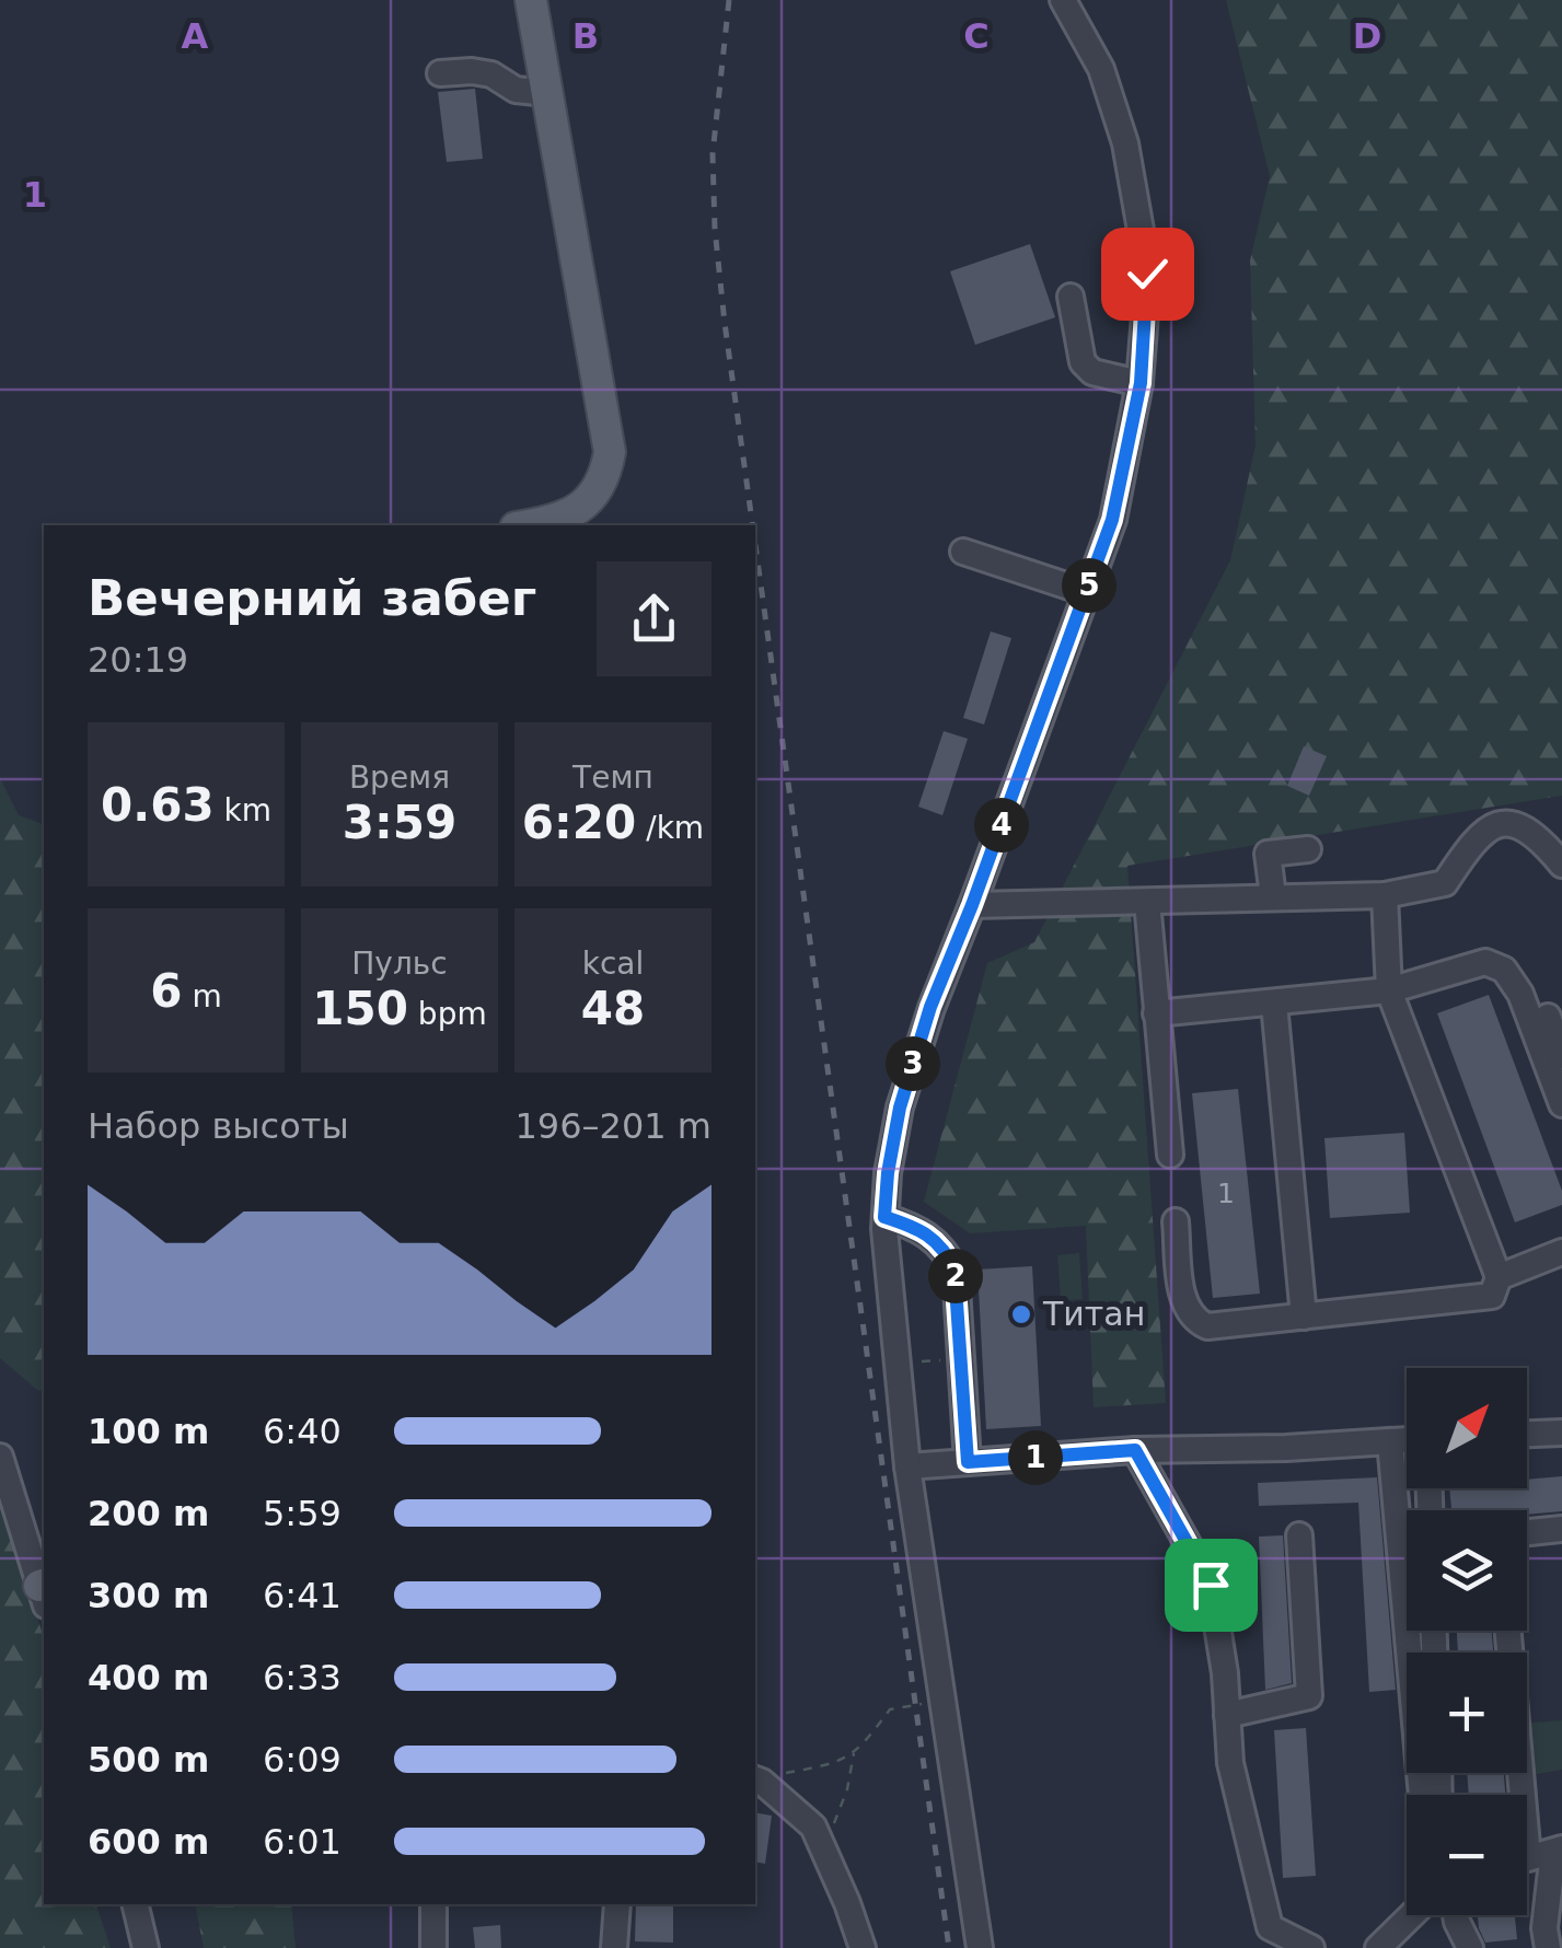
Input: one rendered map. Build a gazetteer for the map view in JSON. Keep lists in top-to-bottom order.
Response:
{
  "places": ["Титан"],
  "house_numbers": ["1"],
  "north": "top right",
  "page": {
    "heading": ["Вечерний забег", "20:19"],
    "pins": [
      "5",
      "4",
      "3",
      "2",
      "1"
    ],
    "stats": [
      ["0.63 km"],
      ["Время", "3:59"],
      ["Темп", "6:20 /km"],
      ["6 m"],
      ["Пульс", "150 bpm"],
      ["kcal", "48"]
    ],
    "chart": ["Набор высоты", "196–201 m"],
    "map_buttons": ["+", "−"],
    "list": [
      {
        "name": "100 m",
        "note": "6:40"
      },
      {
        "name": "200 m",
        "note": "5:59"
      },
      {
        "name": "300 m",
        "note": "6:41"
      },
      {
        "name": "400 m",
        "note": "6:33"
      },
      {
        "name": "500 m",
        "note": "6:09"
      },
      {
        "name": "600 m",
        "note": "6:01"
      }
    ]
  },
  "grid": {
    "columns": [
      "A",
      "B",
      "C",
      "D"
    ],
    "rows": ["1"]
  }
}
